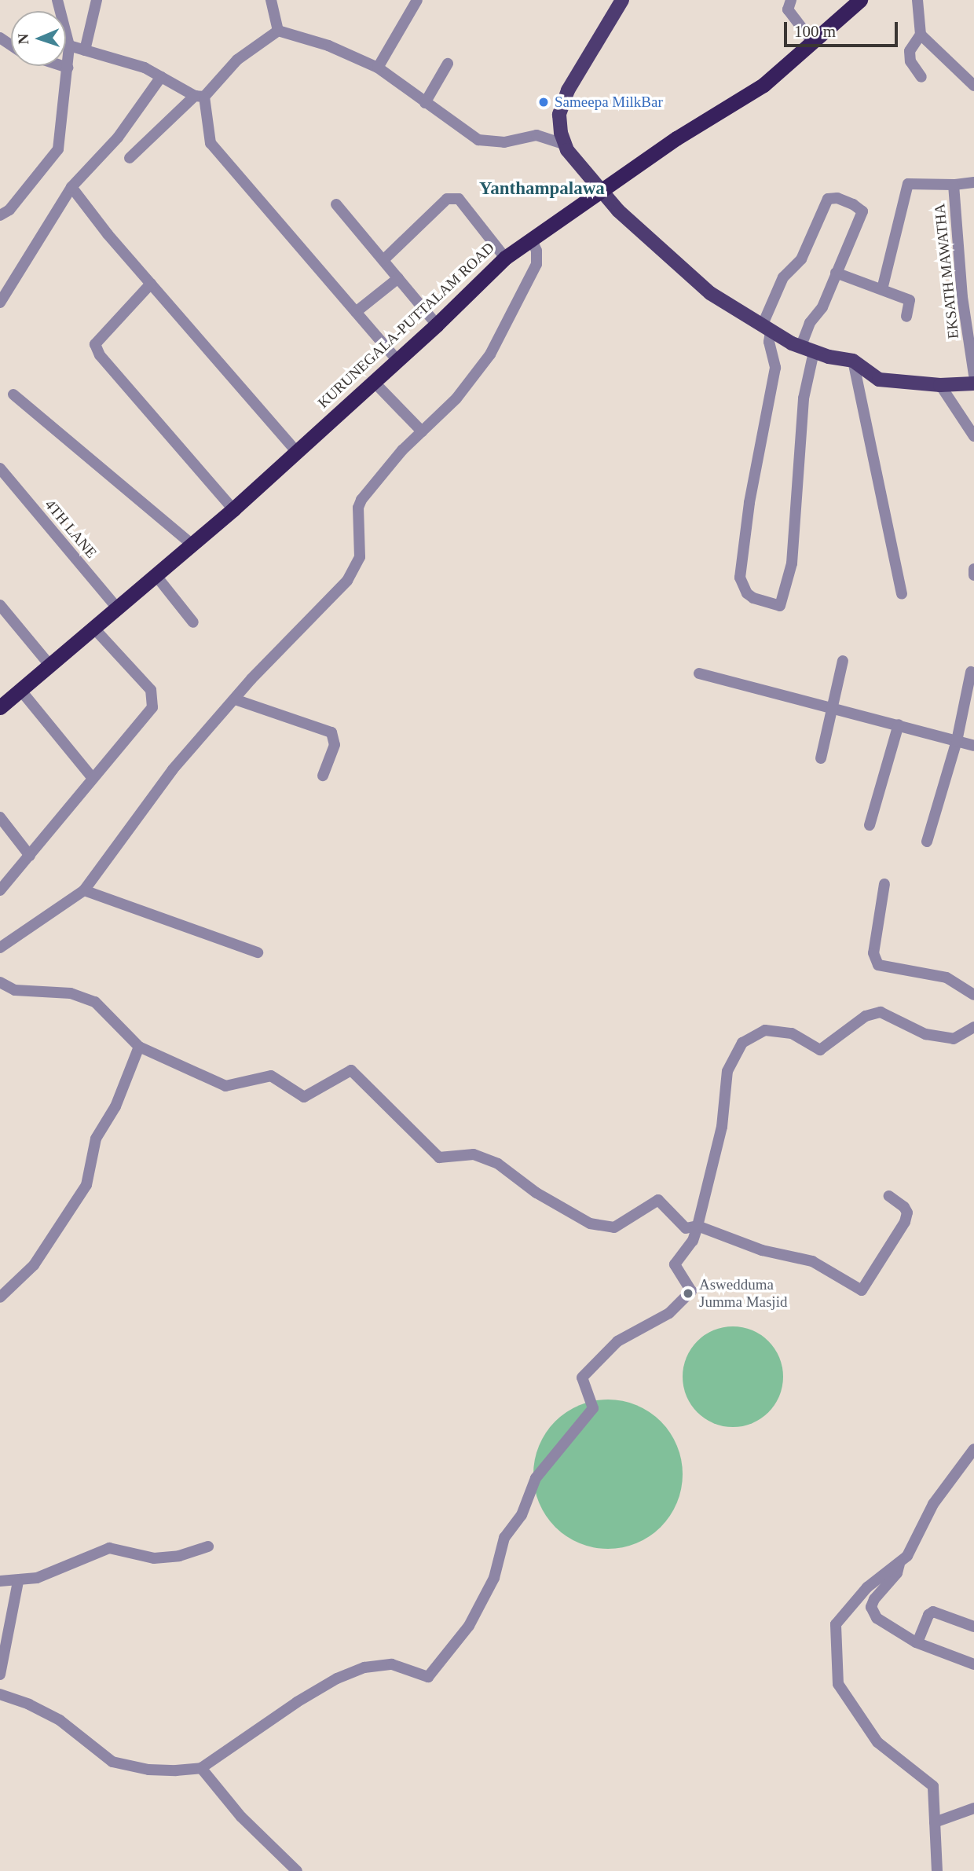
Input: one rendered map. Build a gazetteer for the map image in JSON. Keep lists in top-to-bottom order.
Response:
{
  "streets": {
    "highway": ["KURUNEGALA-PUTTALAM ROAD"],
    "street": ["EKSATH MAWATHA", "4TH LANE"]
  },
  "crossings": [
    ["KURUNEGALA-PUTTALAM ROAD", "4TH LANE"]
  ],
  "districts": ["Yanthampalawa"],
  "places": ["Sameepa MilkBar", "Aswedduma Jumma Masjid"],
  "scale_bar": "100 m",
  "north": "left"
}
